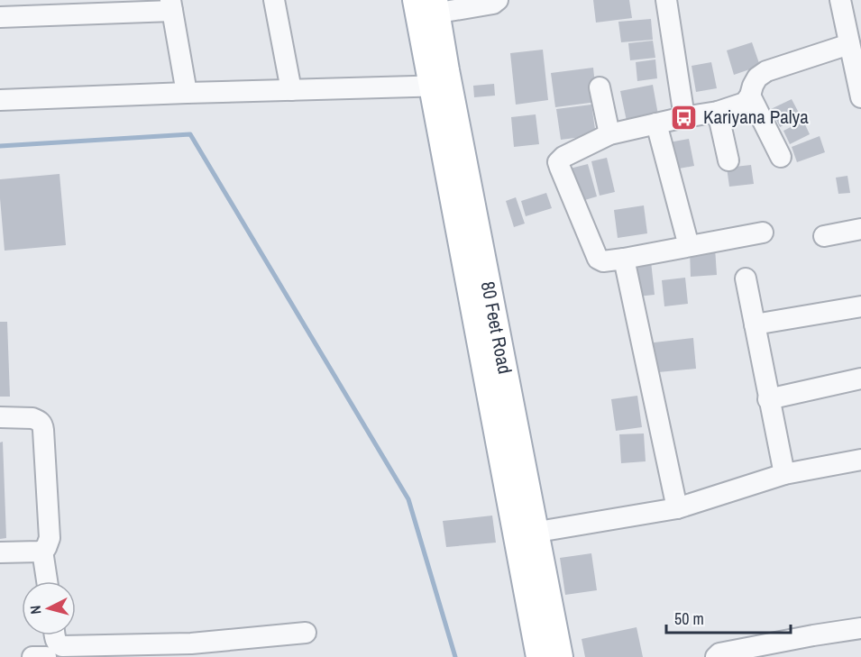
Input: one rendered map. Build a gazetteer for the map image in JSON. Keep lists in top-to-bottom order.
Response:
{
  "streets": {
    "main road": ["80 Feet Road"]
  },
  "places": {
    "bus stop": ["Kariyana Palya"]
  },
  "scale_bar": "50 m",
  "north": "left"
}
